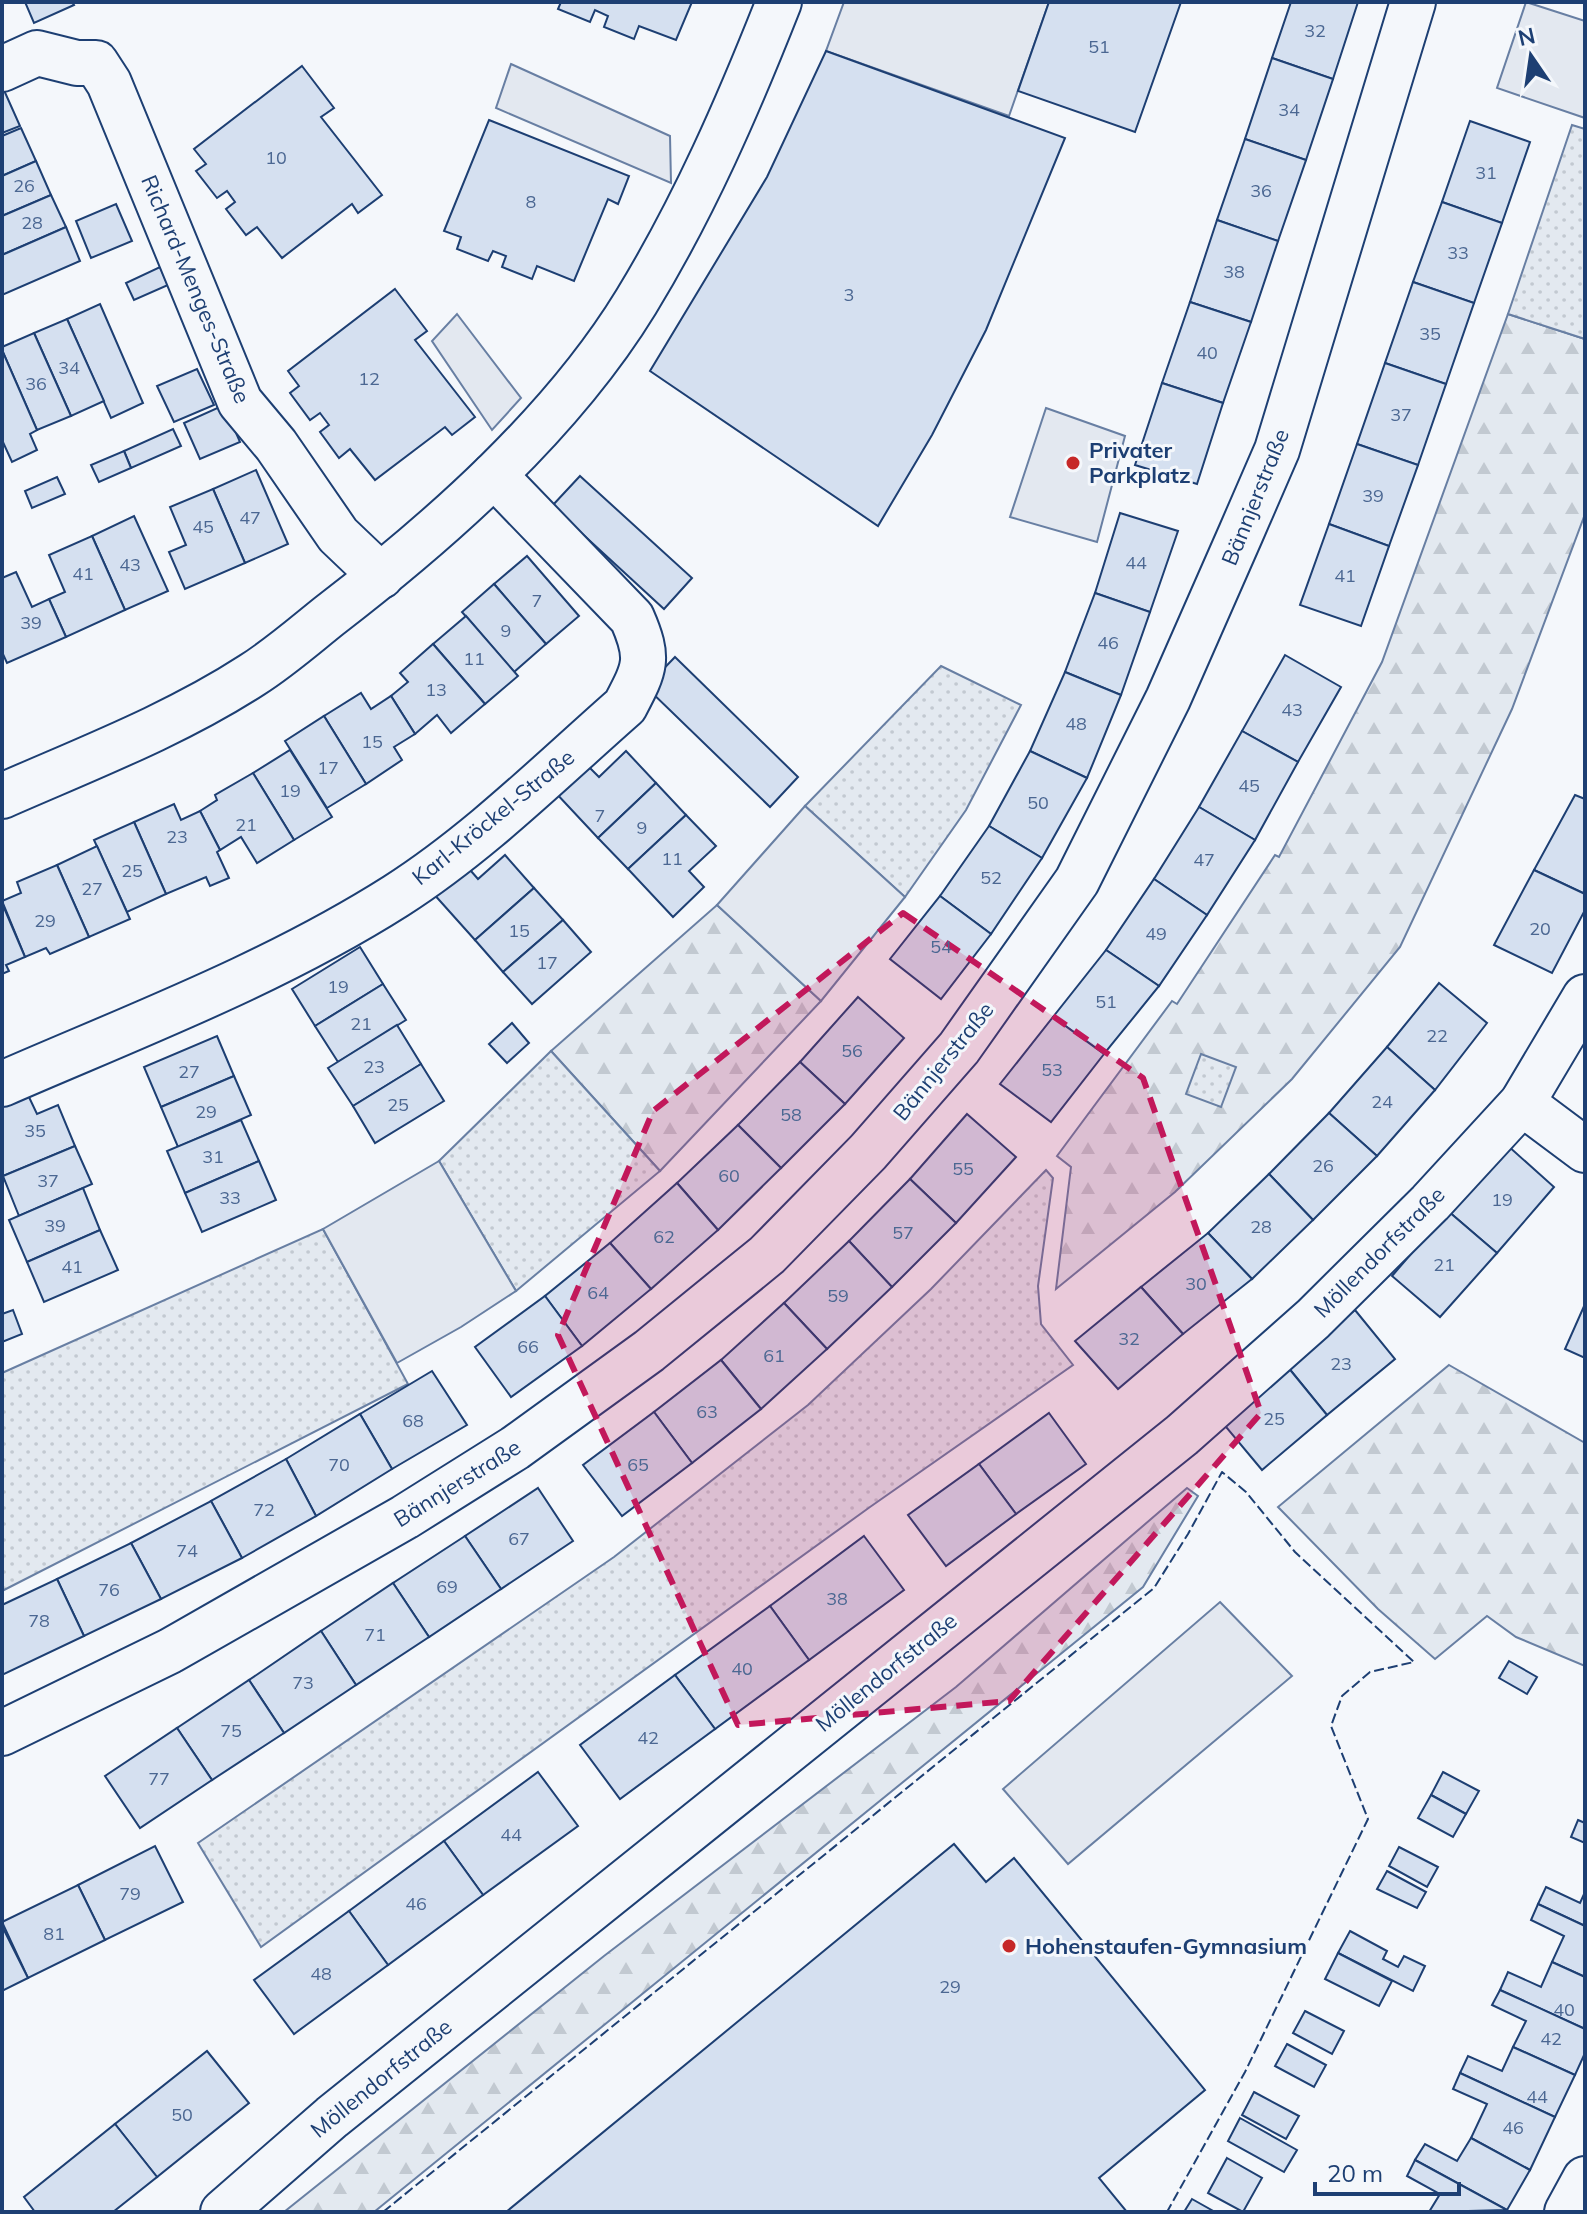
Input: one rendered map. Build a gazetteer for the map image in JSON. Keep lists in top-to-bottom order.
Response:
{
  "streets": {
    "street": [
      "Richard-Menges-Straße",
      "Bännjerstraße",
      "Karl-Kröckel-Straße",
      "Möllendorfstraße"
    ]
  },
  "places": ["Privater Parkplatz", "Hohenstaufen-Gymnasium"],
  "house_numbers": [
    "32",
    "51",
    "34",
    "10",
    "31",
    "26",
    "36",
    "8",
    "28",
    "33",
    "38",
    "3",
    "35",
    "40",
    "34",
    "12",
    "36",
    "37",
    "39",
    "47",
    "45",
    "44",
    "43",
    "41",
    "41",
    "7",
    "39",
    "9",
    "46",
    "11",
    "13",
    "43",
    "48",
    "15",
    "17",
    "45",
    "19",
    "50",
    "7",
    "21",
    "9",
    "23",
    "11",
    "47",
    "25",
    "52",
    "27",
    "29",
    "20",
    "15",
    "49",
    "54",
    "17",
    "19",
    "51",
    "21",
    "22",
    "56",
    "23",
    "53",
    "27",
    "24",
    "25",
    "29",
    "58",
    "35",
    "31",
    "26",
    "55",
    "60",
    "37",
    "33",
    "19",
    "39",
    "28",
    "57",
    "62",
    "21",
    "41",
    "30",
    "64",
    "59",
    "32",
    "66",
    "61",
    "23",
    "63",
    "25",
    "68",
    "70",
    "65",
    "72",
    "67",
    "74",
    "69",
    "76",
    "38",
    "78",
    "71",
    "40",
    "73",
    "75",
    "42",
    "77",
    "44",
    "79",
    "46",
    "81",
    "48",
    "29",
    "40",
    "42",
    "44",
    "50",
    "46"
  ],
  "scale_bar": "20 m",
  "north": "top"
}
